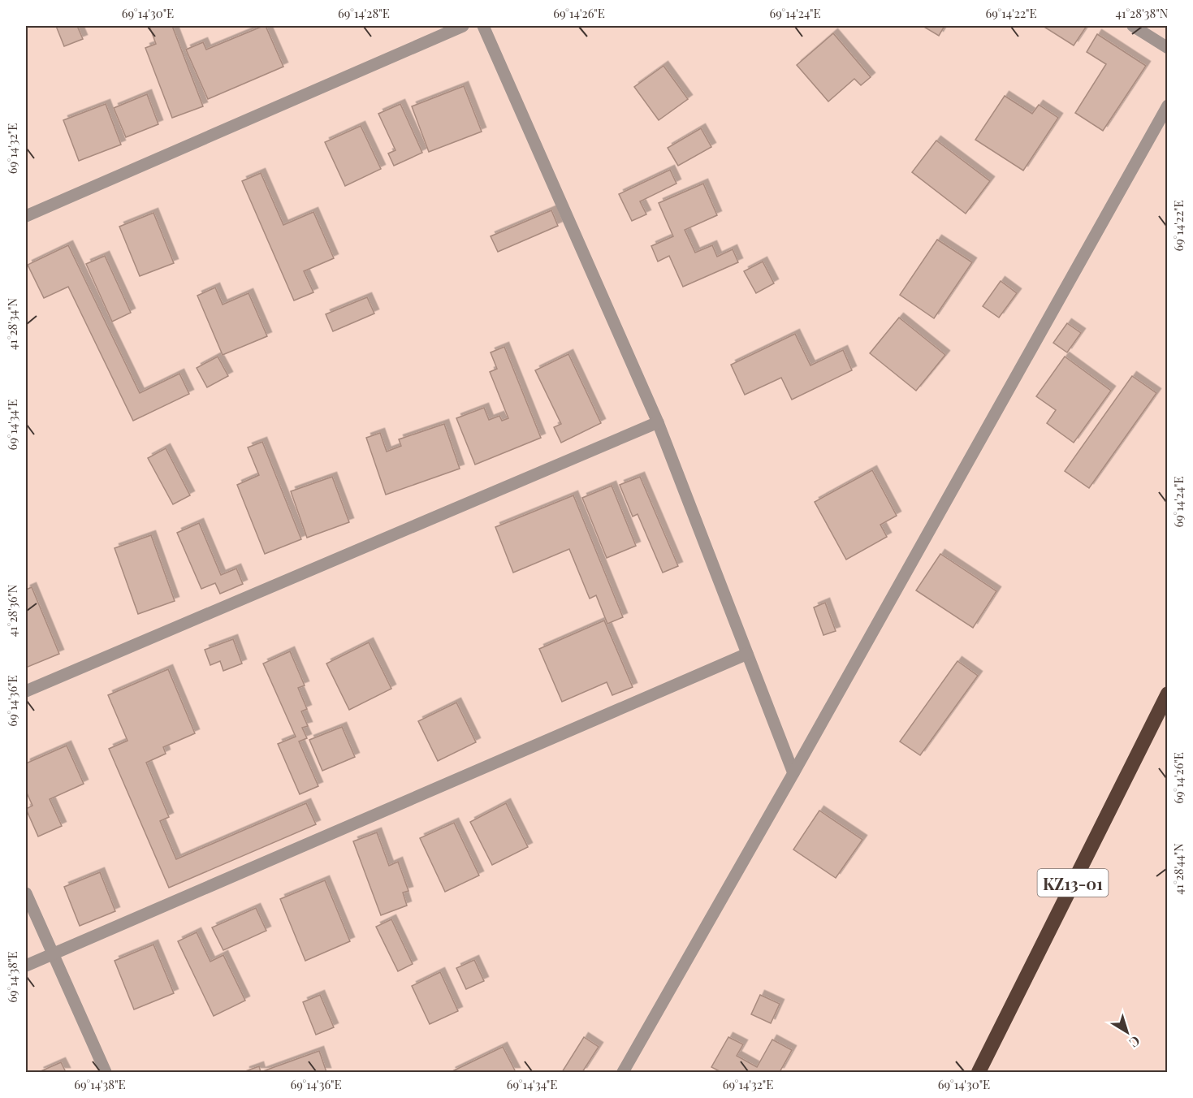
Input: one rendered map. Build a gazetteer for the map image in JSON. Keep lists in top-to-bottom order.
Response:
{
  "streets": {
    "highway": ["KZ13-01"]
  },
  "north": "bottom right",
  "coordinates": [
    "69°14'30\"E",
    "69°14'28\"E",
    "69°14'26\"E",
    "69°14'24\"E",
    "69°14'22\"E",
    "41°28'38\"N",
    "69°14'32\"E",
    "41°28'34\"N",
    "69°14'34\"E",
    "41°28'36\"N",
    "69°14'36\"E",
    "41°28'44\"N",
    "69°14'38\"E"
  ]
}
